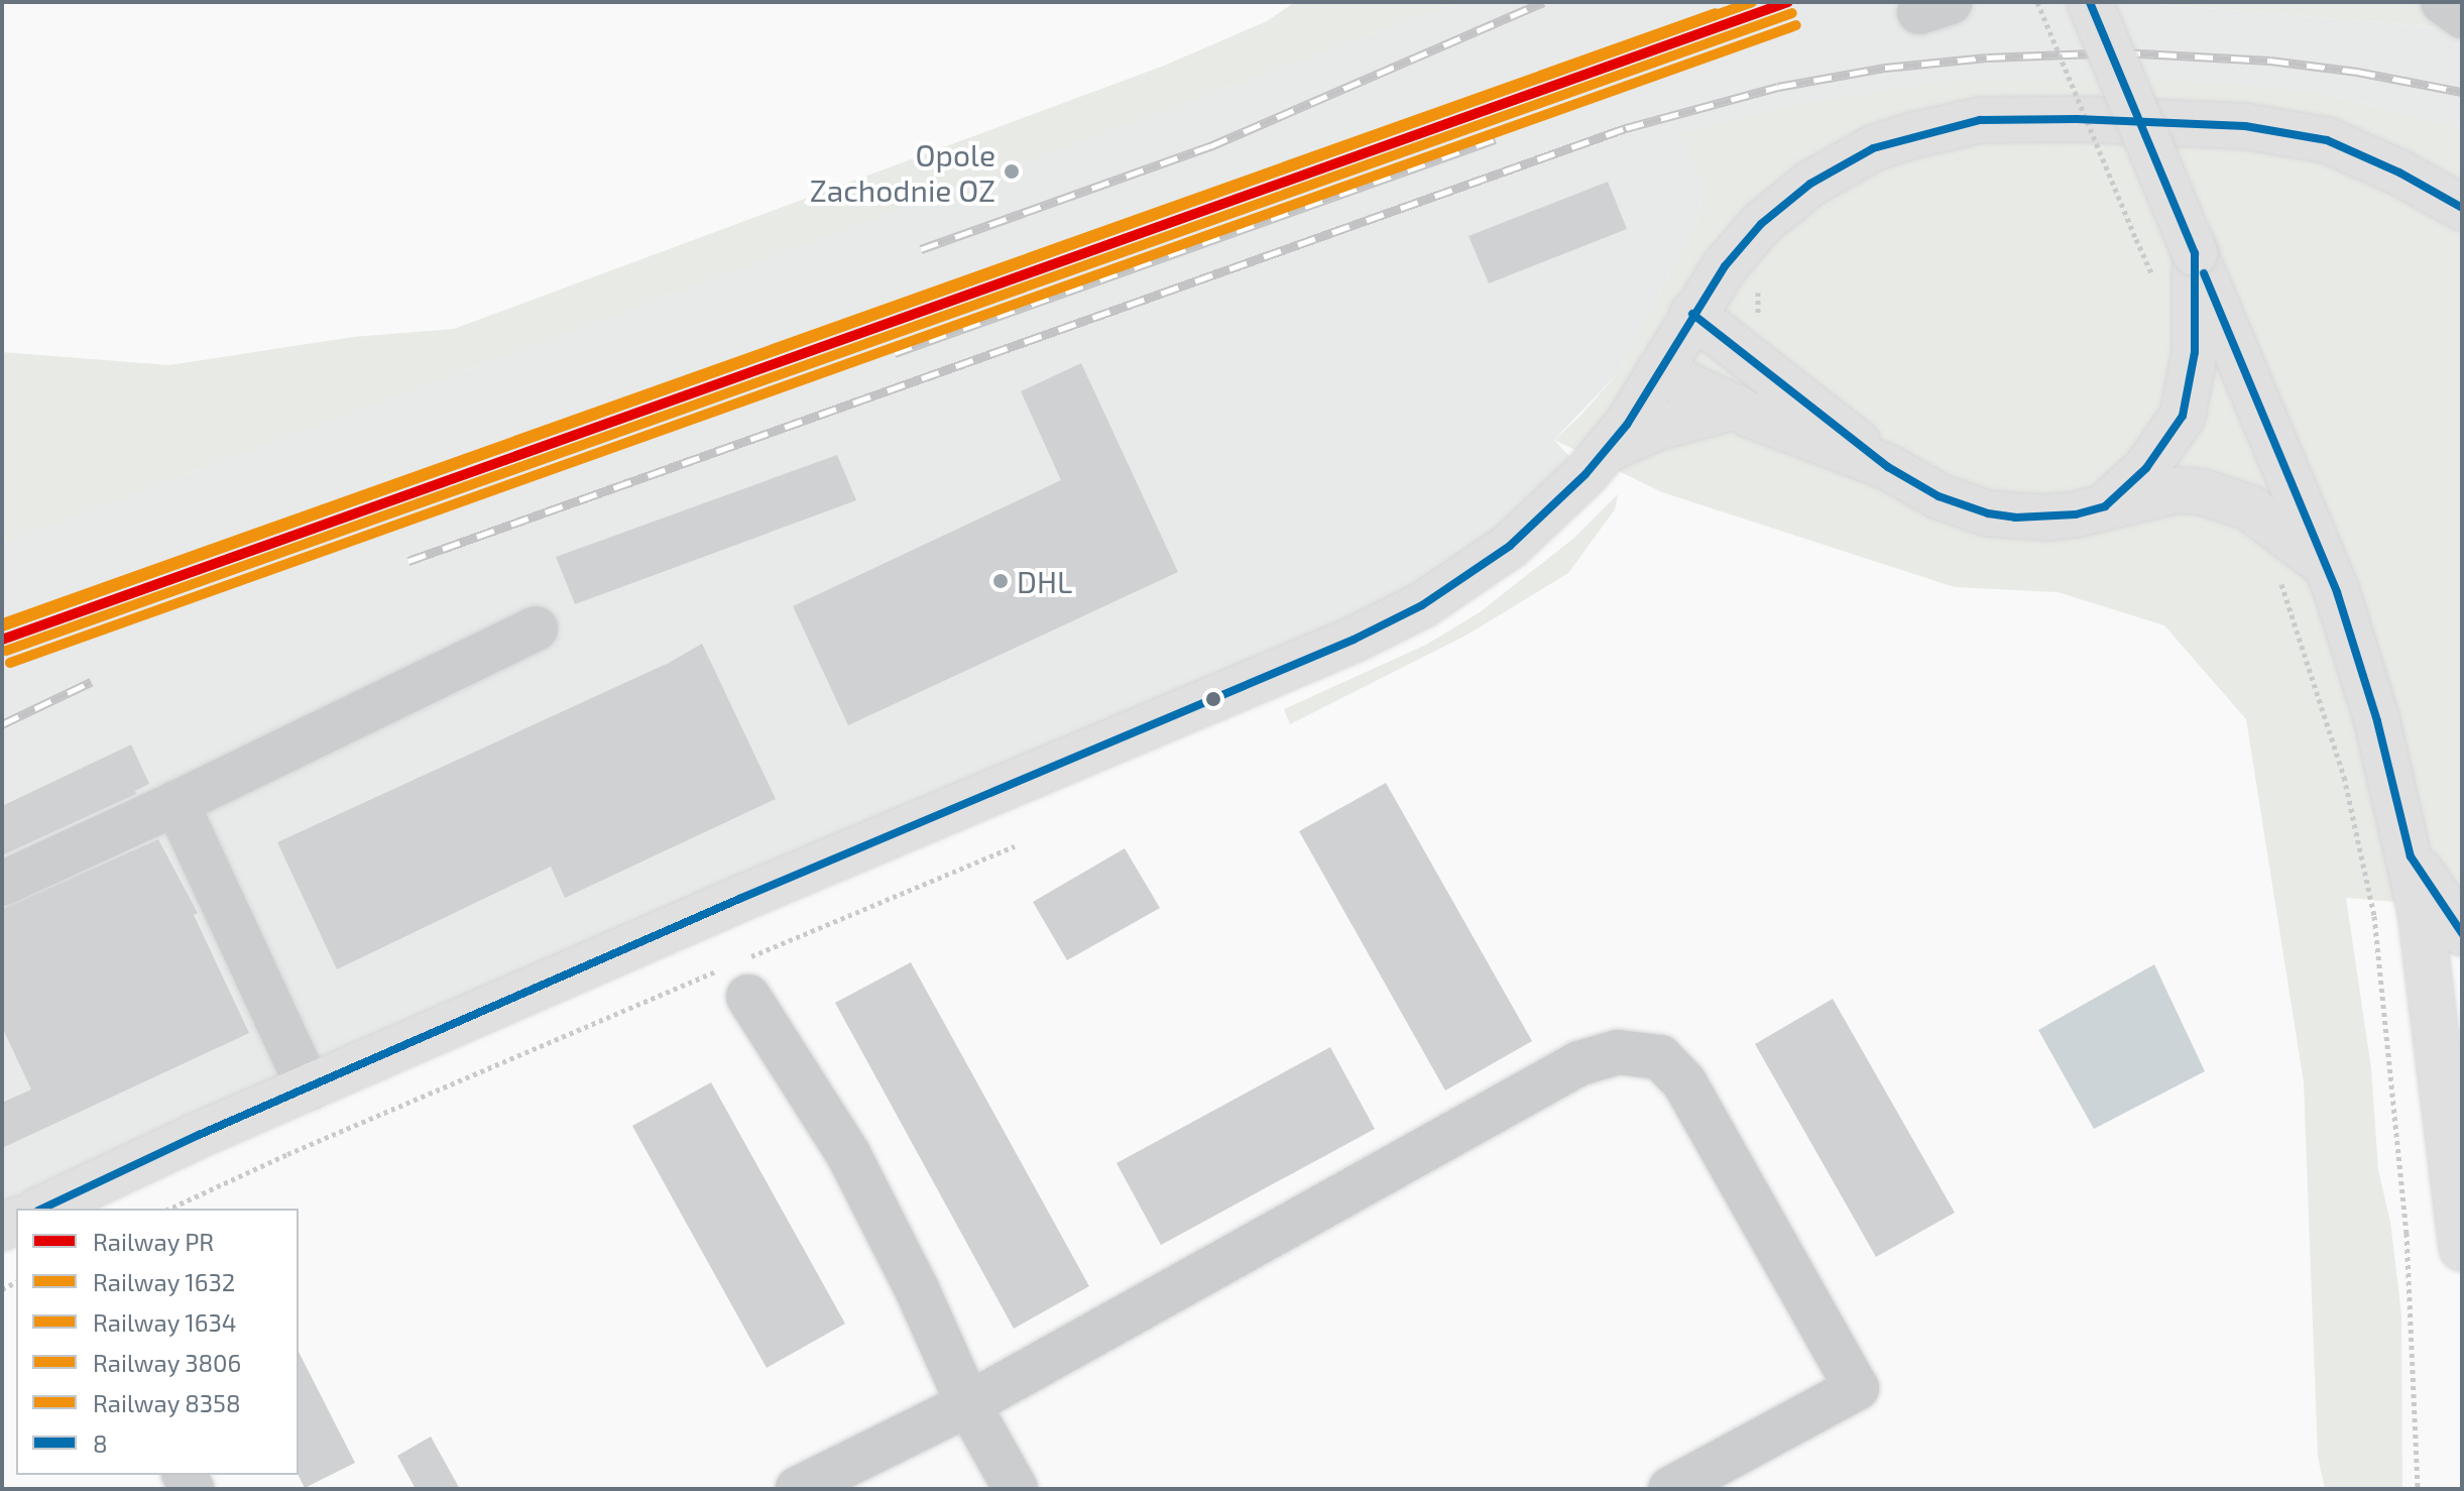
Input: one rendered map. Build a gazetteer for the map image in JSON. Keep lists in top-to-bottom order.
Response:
{
  "places": ["Opole Zachodnie OZ", "DHL"],
  "lines": [
    "rail line PR",
    "rail line 1634",
    "transit line 8",
    "rail line 1632",
    "rail line 8358",
    "rail line 3806"
  ],
  "legend": [
    "Railway PR",
    "Railway 1632",
    "Railway 1634",
    "Railway 3806",
    "Railway 8358",
    "8"
  ]
}
